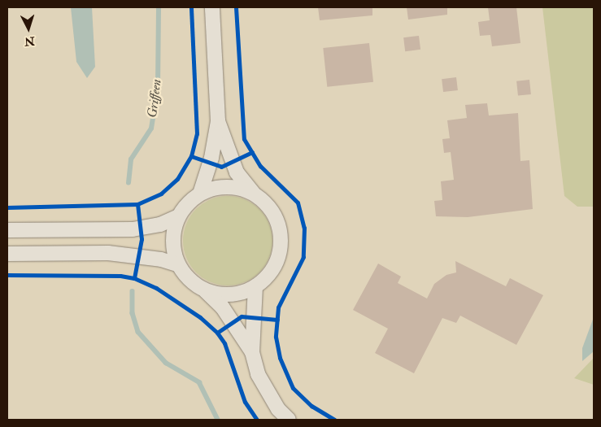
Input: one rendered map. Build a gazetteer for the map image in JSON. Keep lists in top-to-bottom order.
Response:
{
  "water": ["Griffeen"],
  "north": "bottom"
}
